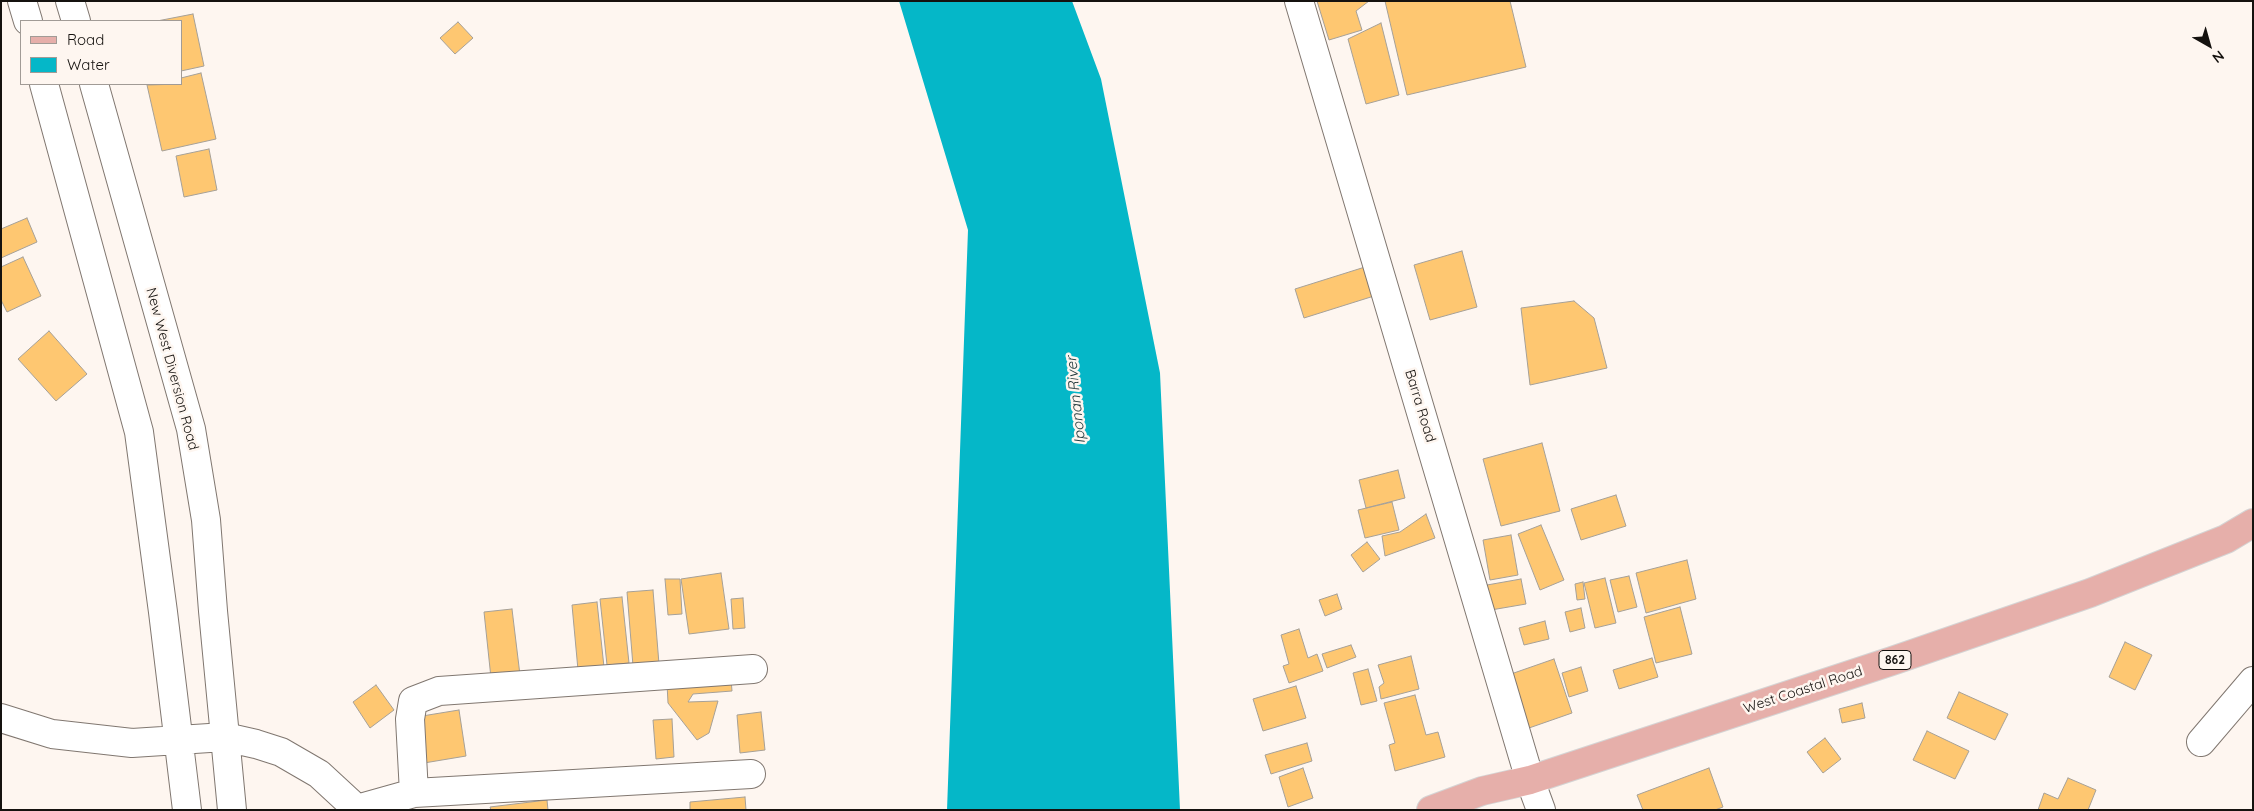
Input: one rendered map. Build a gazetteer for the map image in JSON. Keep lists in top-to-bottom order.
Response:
{
  "streets": {
    "main road": ["862", "West Coastal Road"],
    "street": ["New West Diversion Road", "Barra Road"]
  },
  "crossings": [
    ["Barra Road", "West Coastal Road"]
  ],
  "water": ["Iponan River"],
  "legend": ["Road", "Water"],
  "north": "bottom right"
}
